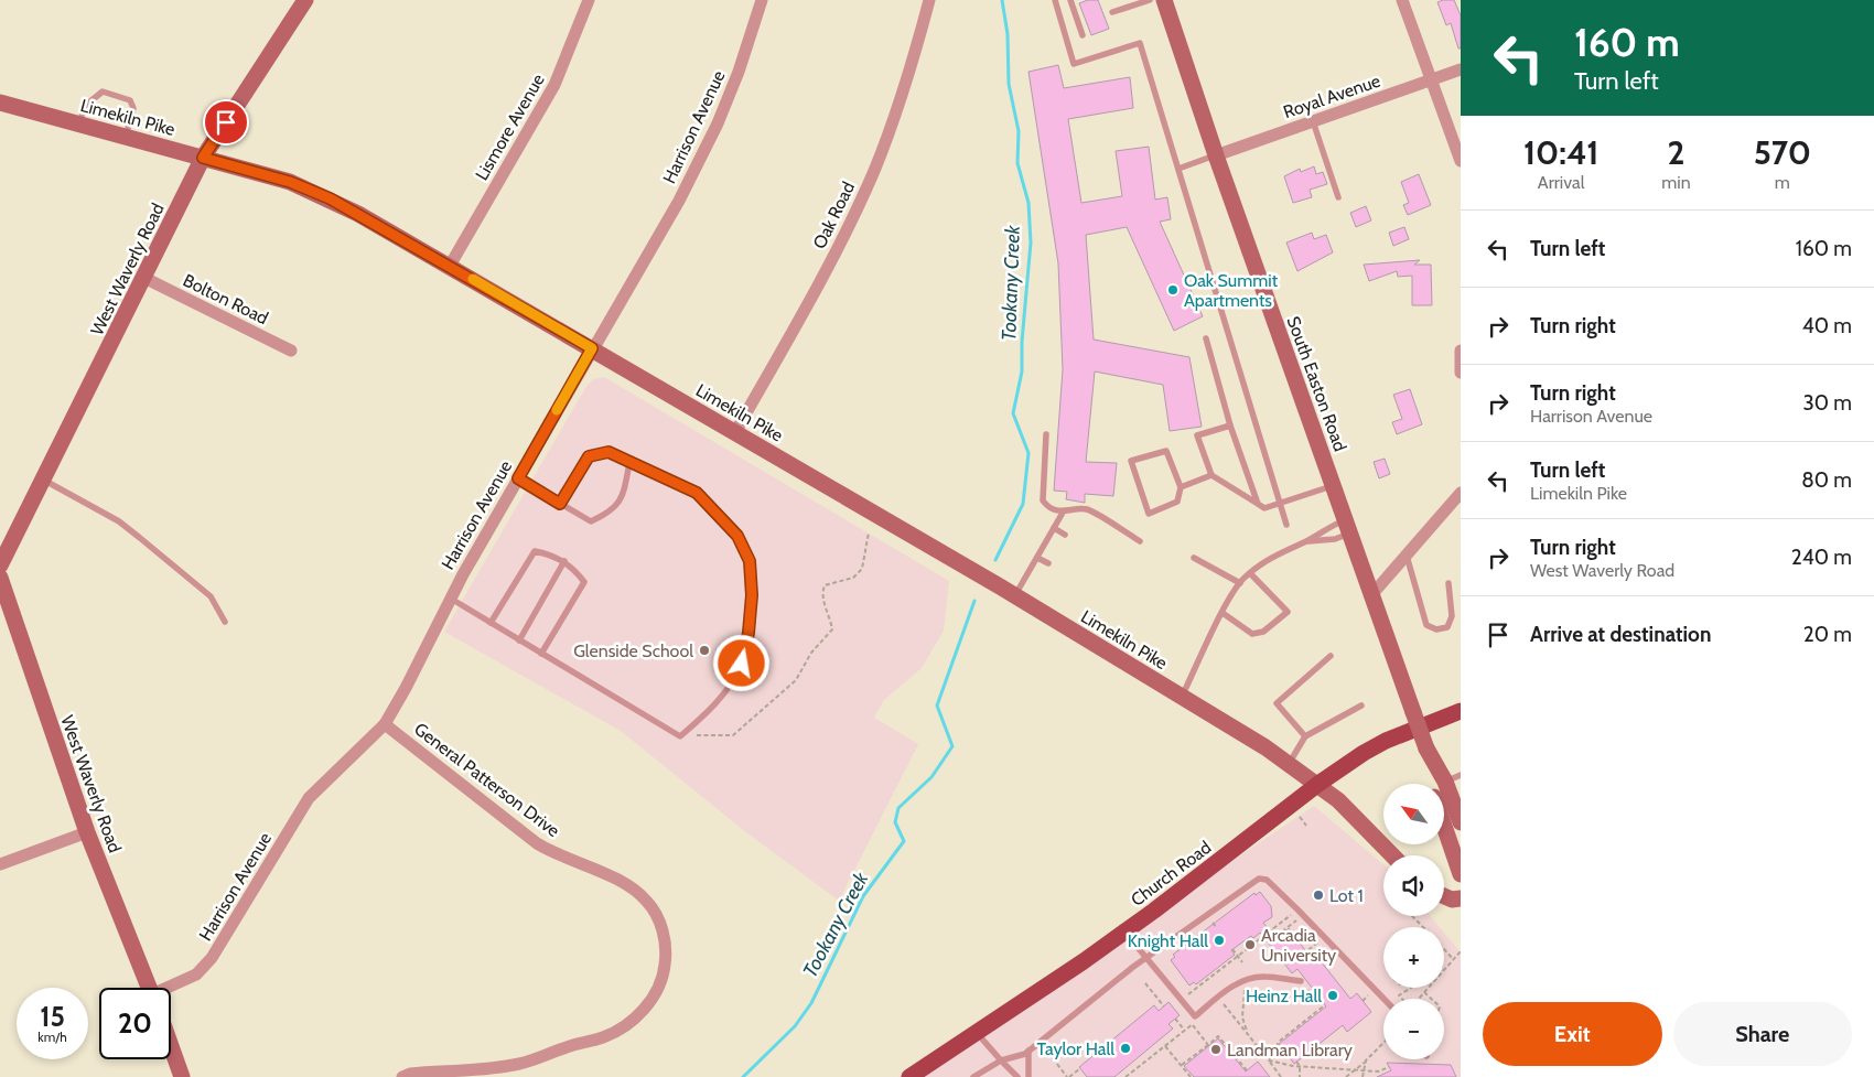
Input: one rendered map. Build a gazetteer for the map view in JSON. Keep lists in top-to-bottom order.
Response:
{
  "streets": {
    "main road": [
      "Limekiln Pike",
      "West Waverly Road",
      "South Easton Road",
      "Church Road"
    ],
    "street": [
      "Royal Avenue",
      "Lismore Avenue",
      "Harrison Avenue",
      "Oak Road",
      "Bolton Road",
      "General Patterson Drive"
    ]
  },
  "crossings": [
    ["Royal Avenue", "South Easton Road"],
    ["Limekiln Pike", "Lismore Avenue"],
    ["Limekiln Pike", "Harrison Avenue"],
    ["Limekiln Pike", "Oak Road"],
    ["Limekiln Pike", "West Waverly Road"],
    ["Limekiln Pike", "Church Road"],
    ["Harrison Avenue", "General Patterson Drive"],
    ["West Waverly Road", "Bolton Road"]
  ],
  "water": ["Tookany Creek"],
  "places": [
    "Oak Summit Apartments",
    "Glenside School",
    "Lot 1",
    "Knight Hall",
    "Arcadia University",
    "Heinz Hall",
    "Taylor Hall",
    "Landman Library"
  ],
  "north": "top left",
  "page": {
    "turn": ["160 m", "Turn left"],
    "eta": [
      "10:41",
      "Arrival",
      "2",
      "min",
      "570",
      "m"
    ],
    "list": [
      {
        "name": "Turn left",
        "value": "160 m"
      },
      {
        "name": "Turn right",
        "value": "40 m"
      },
      {
        "name": "Turn right",
        "note": "Harrison Avenue",
        "value": "30 m"
      },
      {
        "name": "Turn left",
        "note": "Limekiln Pike",
        "value": "80 m"
      },
      {
        "name": "Turn right",
        "note": "West Waverly Road",
        "value": "240 m"
      },
      {
        "name": "Arrive at destination",
        "value": "20 m"
      }
    ],
    "map_buttons": ["+", "−"],
    "speed": "15 km/h",
    "limit": "20",
    "buttons": ["Exit", "Share"]
  }
}
